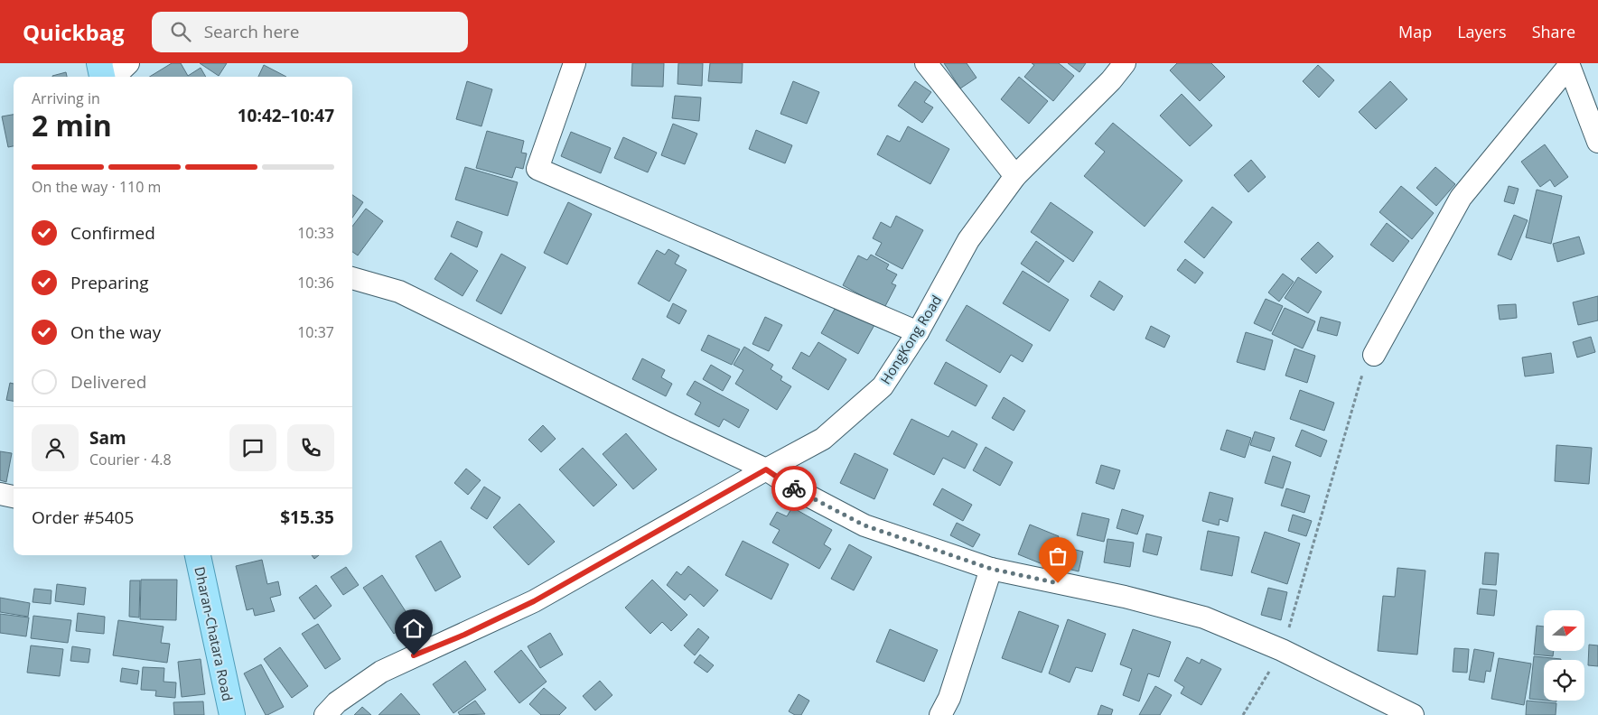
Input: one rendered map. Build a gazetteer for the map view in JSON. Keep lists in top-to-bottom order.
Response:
{
  "streets": {
    "main road": ["Dharan-Chatara Road"],
    "street": ["HongKong Road"]
  },
  "north": "right",
  "page": {
    "header": "Quickbag",
    "search": "Search here",
    "nav": ["Map", "Layers", "Share"],
    "heading": ["2 min", "Arriving in", "10:42–10:47"],
    "panel": [
      "Sam",
      "Courier · 4.8",
      "Order #5405",
      "$15.35"
    ],
    "bar": "On the way · 110 m",
    "list": [
      ["Confirmed", "10:33"],
      ["Preparing", "10:36"],
      ["On the way", "10:37"],
      "Delivered"
    ]
  }
}
